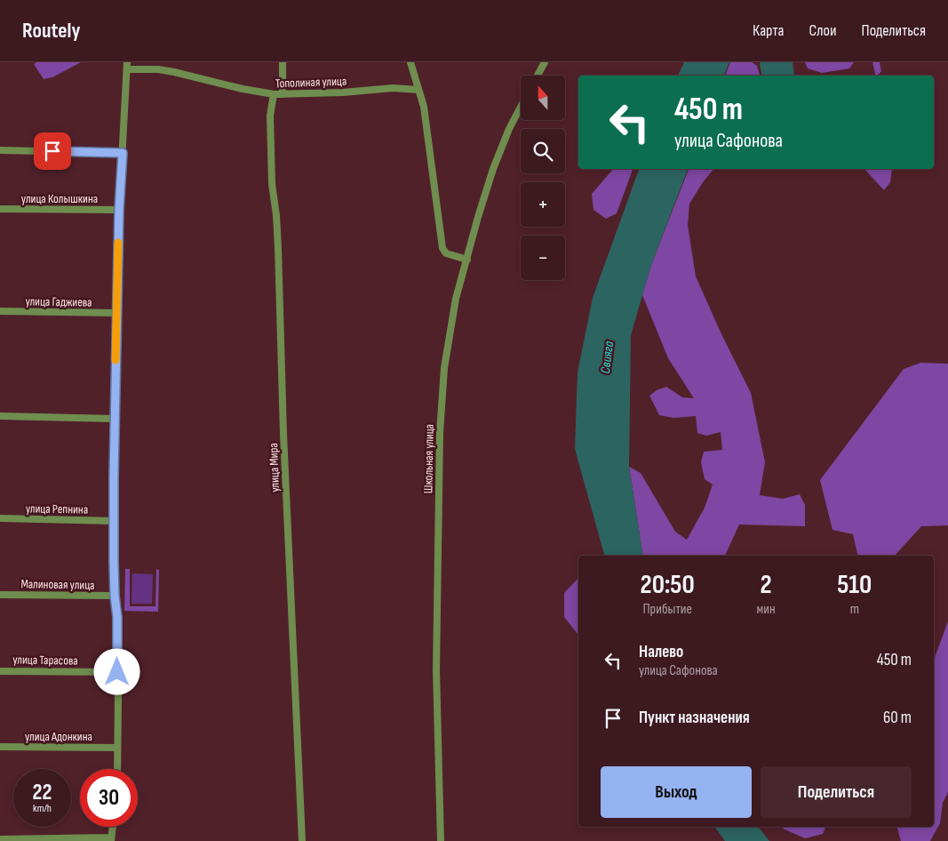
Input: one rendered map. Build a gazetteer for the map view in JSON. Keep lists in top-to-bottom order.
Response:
{
  "streets": {
    "street": [
      "Тополиная улица",
      "улица Колышкина",
      "улица Гаджиева",
      "Школьная улица",
      "улица Мира",
      "улица Репнина",
      "Малиновая улица",
      "улица Тарасова",
      "улица Адонкина"
    ]
  },
  "crossings": [
    ["Тополиная улица", "улица Мира"]
  ],
  "water": ["Свияга"],
  "north": "top",
  "page": {
    "header": "Routely",
    "nav": ["Карта", "Слои", "Поделиться"],
    "map_buttons": ["+", "−"],
    "turn": ["450 m", "улица Сафонова"],
    "eta": [
      "20:50",
      "Прибытие",
      "2",
      "мин",
      "510",
      "m"
    ],
    "list": [
      {
        "name": "Налево",
        "note": "улица Сафонова",
        "value": "450 m"
      },
      {
        "name": "Пункт назначения",
        "value": "60 m"
      }
    ],
    "buttons": ["Выход", "Поделиться"],
    "speed": "22 km/h",
    "limit": "30"
  }
}
